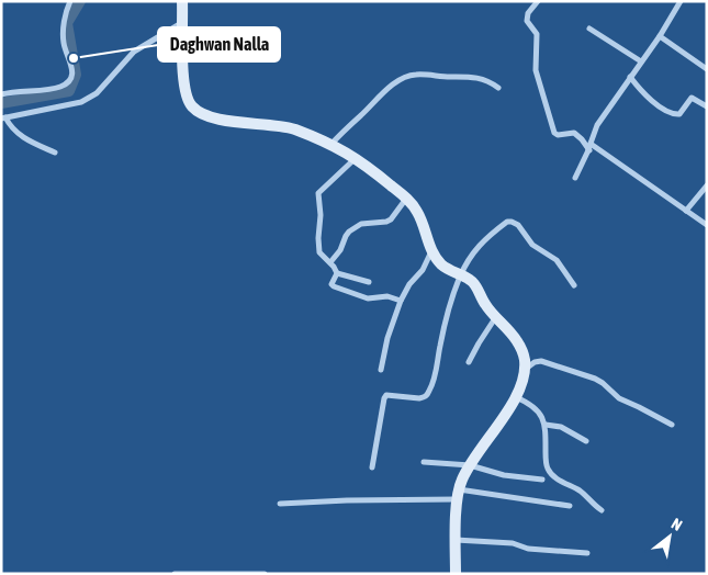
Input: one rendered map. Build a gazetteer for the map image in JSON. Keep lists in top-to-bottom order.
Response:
{
  "places": ["Daghwan Nalla"],
  "north": "top right"
}
